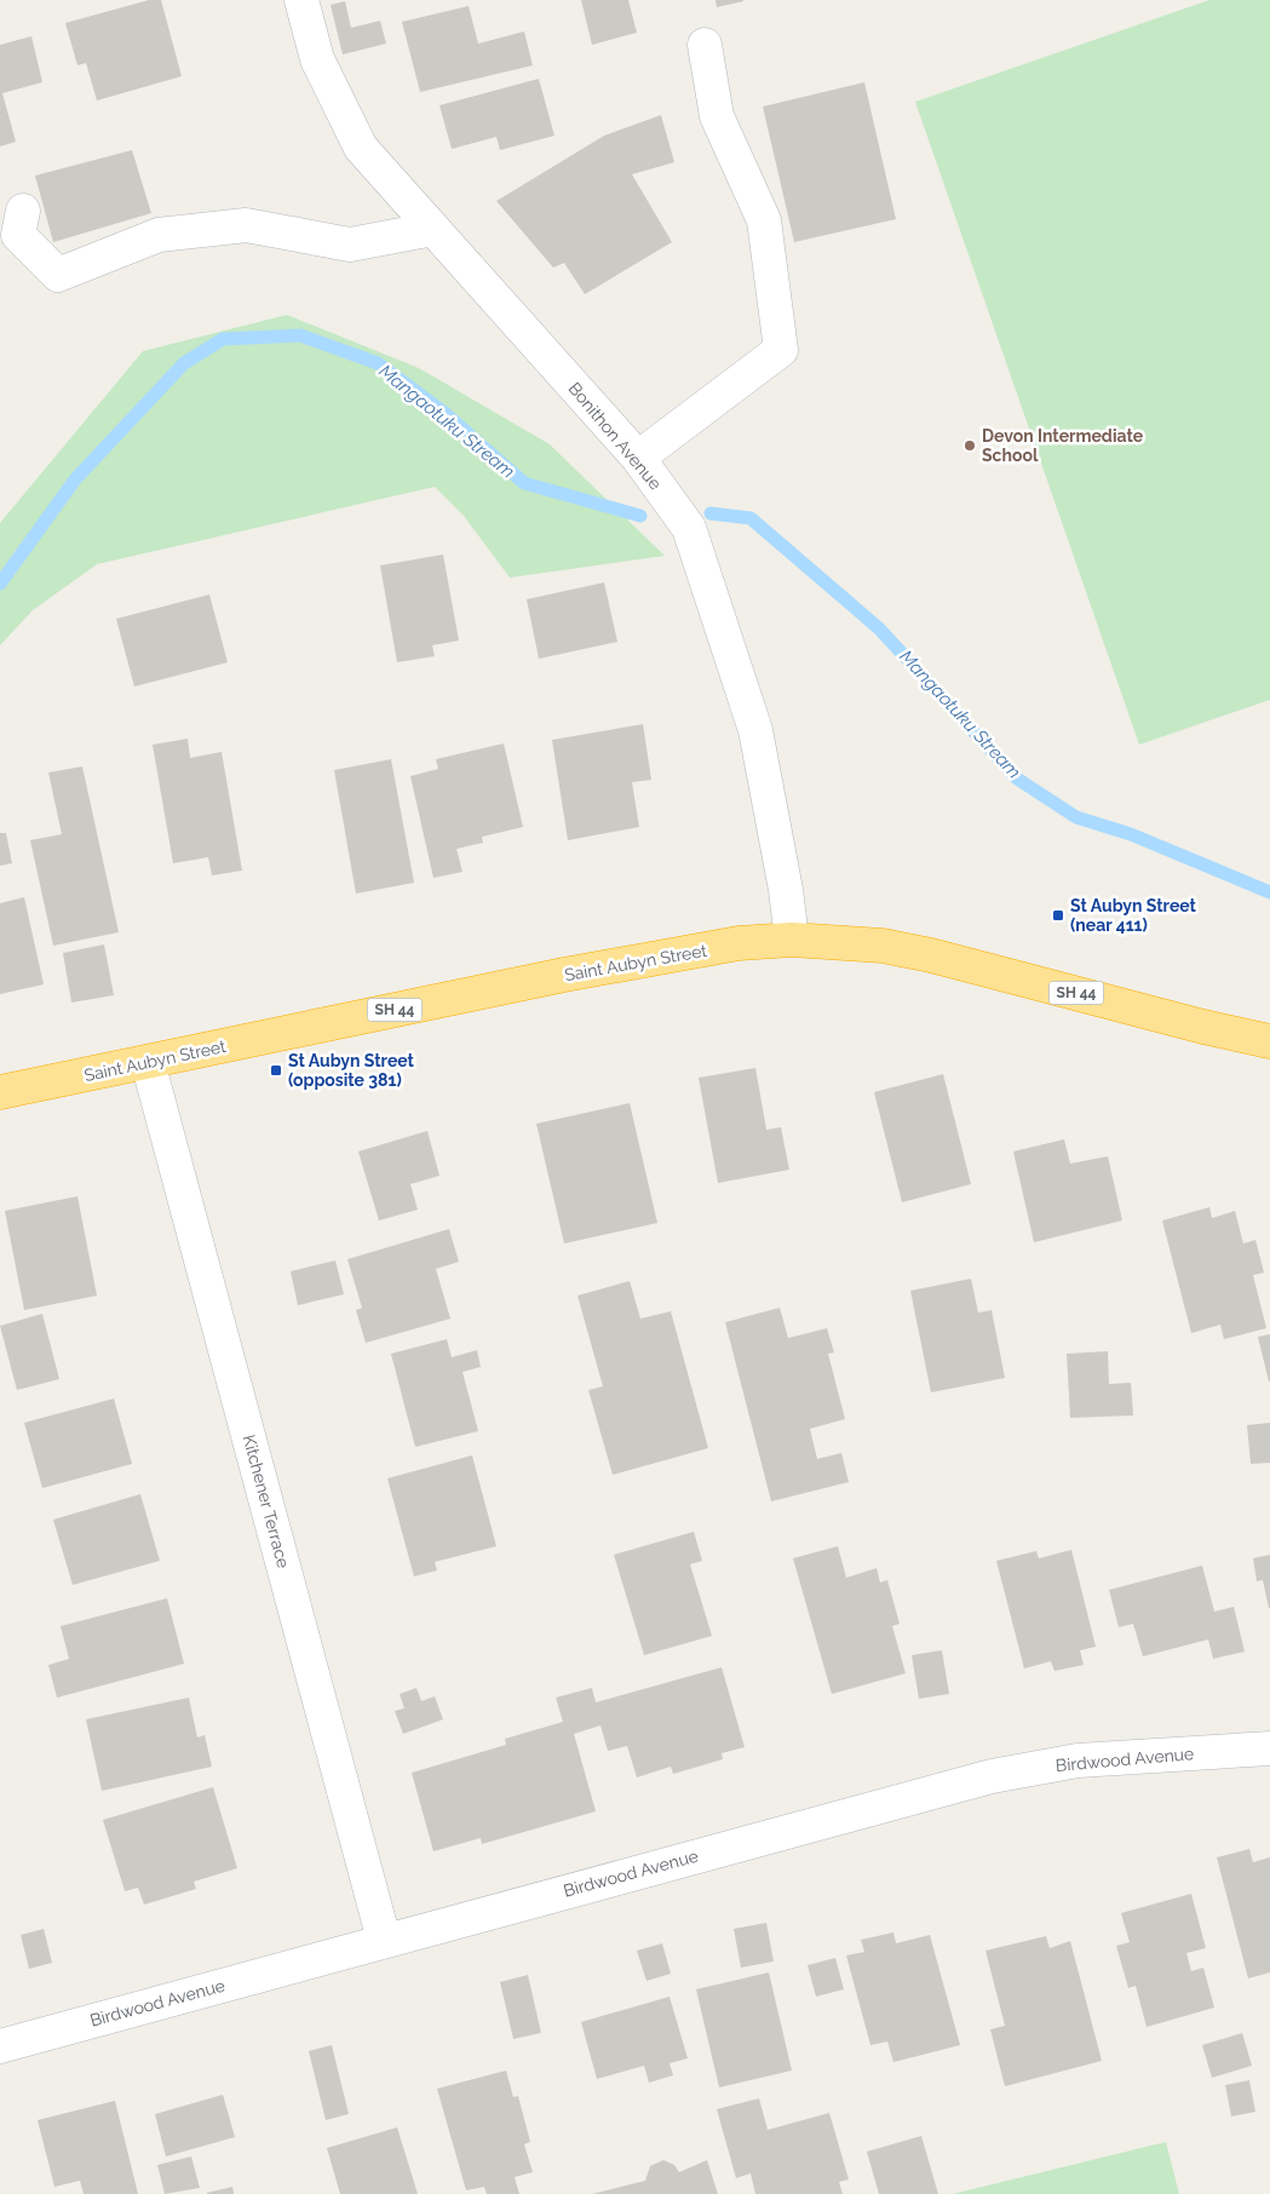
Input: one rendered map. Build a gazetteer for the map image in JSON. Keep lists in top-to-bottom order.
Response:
{
  "streets": {
    "highway": ["Saint Aubyn Street", "SH 44"],
    "street": ["Bonithon Avenue", "Kitchener Terrace", "Birdwood Avenue"]
  },
  "crossings": [
    ["Bonithon Avenue", "Saint Aubyn Street"],
    ["Saint Aubyn Street", "Kitchener Terrace"],
    ["Kitchener Terrace", "Birdwood Avenue"]
  ],
  "water": ["Mangaotuku Stream"],
  "places": {
    "other": ["Devon Intermediate School"],
    "transit": ["St Aubyn Street (near 411)", "St Aubyn Street (opposite 381)"]
  }
}
